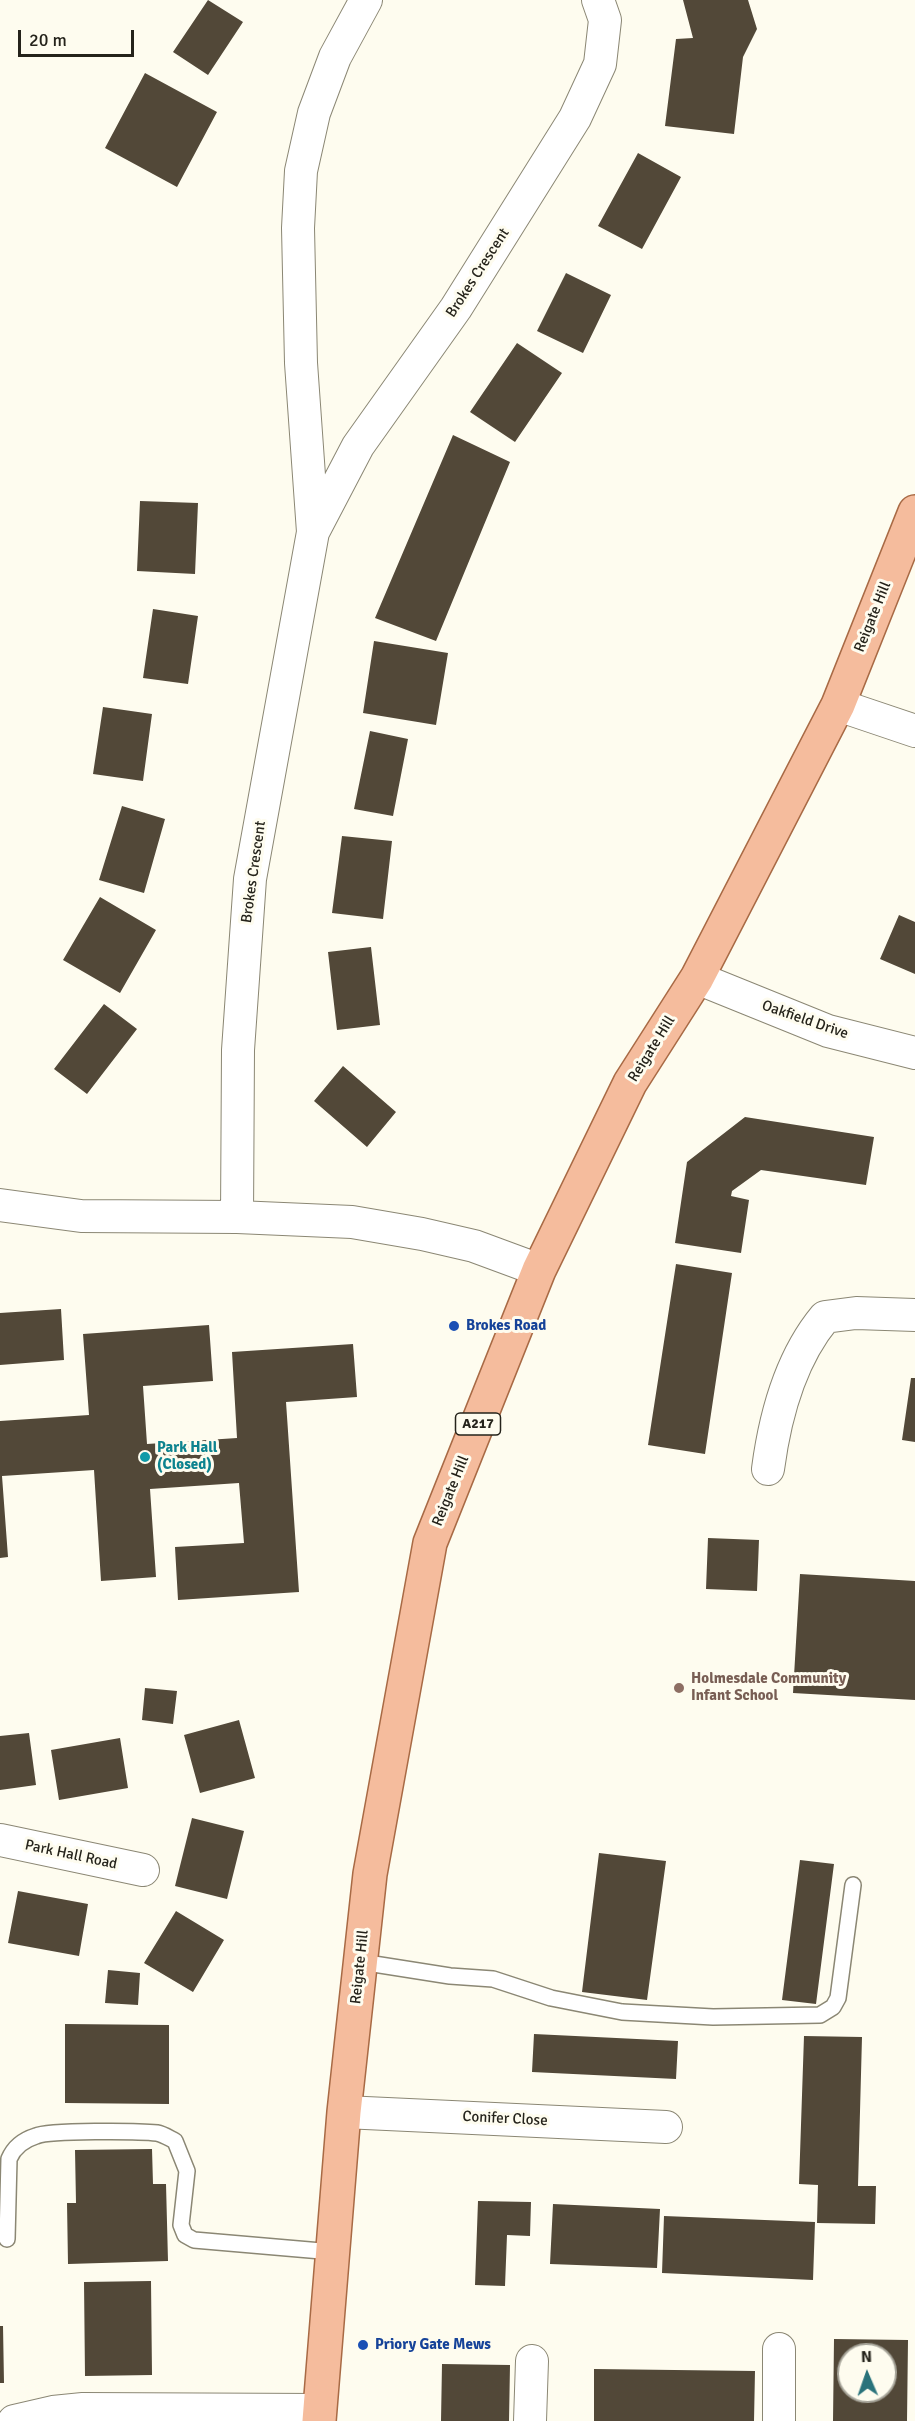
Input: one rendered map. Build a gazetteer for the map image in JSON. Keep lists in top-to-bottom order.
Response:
{
  "streets": {
    "main road": ["Reigate Hill", "A217"],
    "street": [
      "Brokes Crescent",
      "Oakfield Drive",
      "Park Hall Road",
      "Conifer Close"
    ]
  },
  "crossings": [
    ["Reigate Hill", "Oakfield Drive"],
    ["Reigate Hill", "Conifer Close"]
  ],
  "places": [
    "Brokes Road",
    "Park Hall (Closed)",
    "Holmesdale Community Infant School",
    "Priory Gate Mews"
  ],
  "scale_bar": "20 m",
  "north": "top"
}
